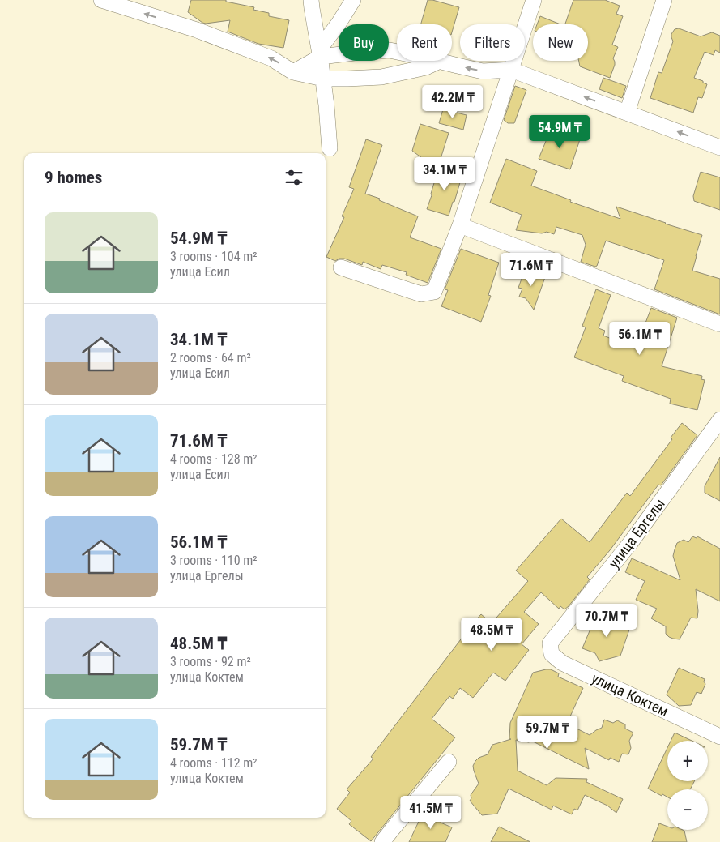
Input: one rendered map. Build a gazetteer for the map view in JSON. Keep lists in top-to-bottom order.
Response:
{
  "streets": {
    "street": ["улица Ергелы", "улица Коктем"]
  },
  "crossings": [
    ["улица Ергелы", "улица Коктем"]
  ],
  "page": {
    "chip": [
      "Buy",
      "Rent",
      "Filters",
      "New"
    ],
    "price": [
      "42.2M ₸",
      "54.9M ₸",
      "34.1M ₸",
      "71.6M ₸",
      "56.1M ₸",
      "70.7M ₸",
      "48.5M ₸",
      "59.7M ₸",
      "41.5M ₸"
    ],
    "heading": "9 homes",
    "list": [
      {
        "name": "54.9M ₸",
        "note": "3 rooms · 104 m² · улица Есил"
      },
      {
        "name": "34.1M ₸",
        "note": "2 rooms · 64 m² · улица Есил"
      },
      {
        "name": "71.6M ₸",
        "note": "4 rooms · 128 m² · улица Есил"
      },
      {
        "name": "56.1M ₸",
        "note": "3 rooms · 110 m² · улица Ергелы"
      },
      {
        "name": "48.5M ₸",
        "note": "3 rooms · 92 m² · улица Коктем"
      },
      {
        "name": "59.7M ₸",
        "note": "4 rooms · 112 m² · улица Коктем"
      }
    ],
    "map_buttons": ["+", "−"]
  }
}
